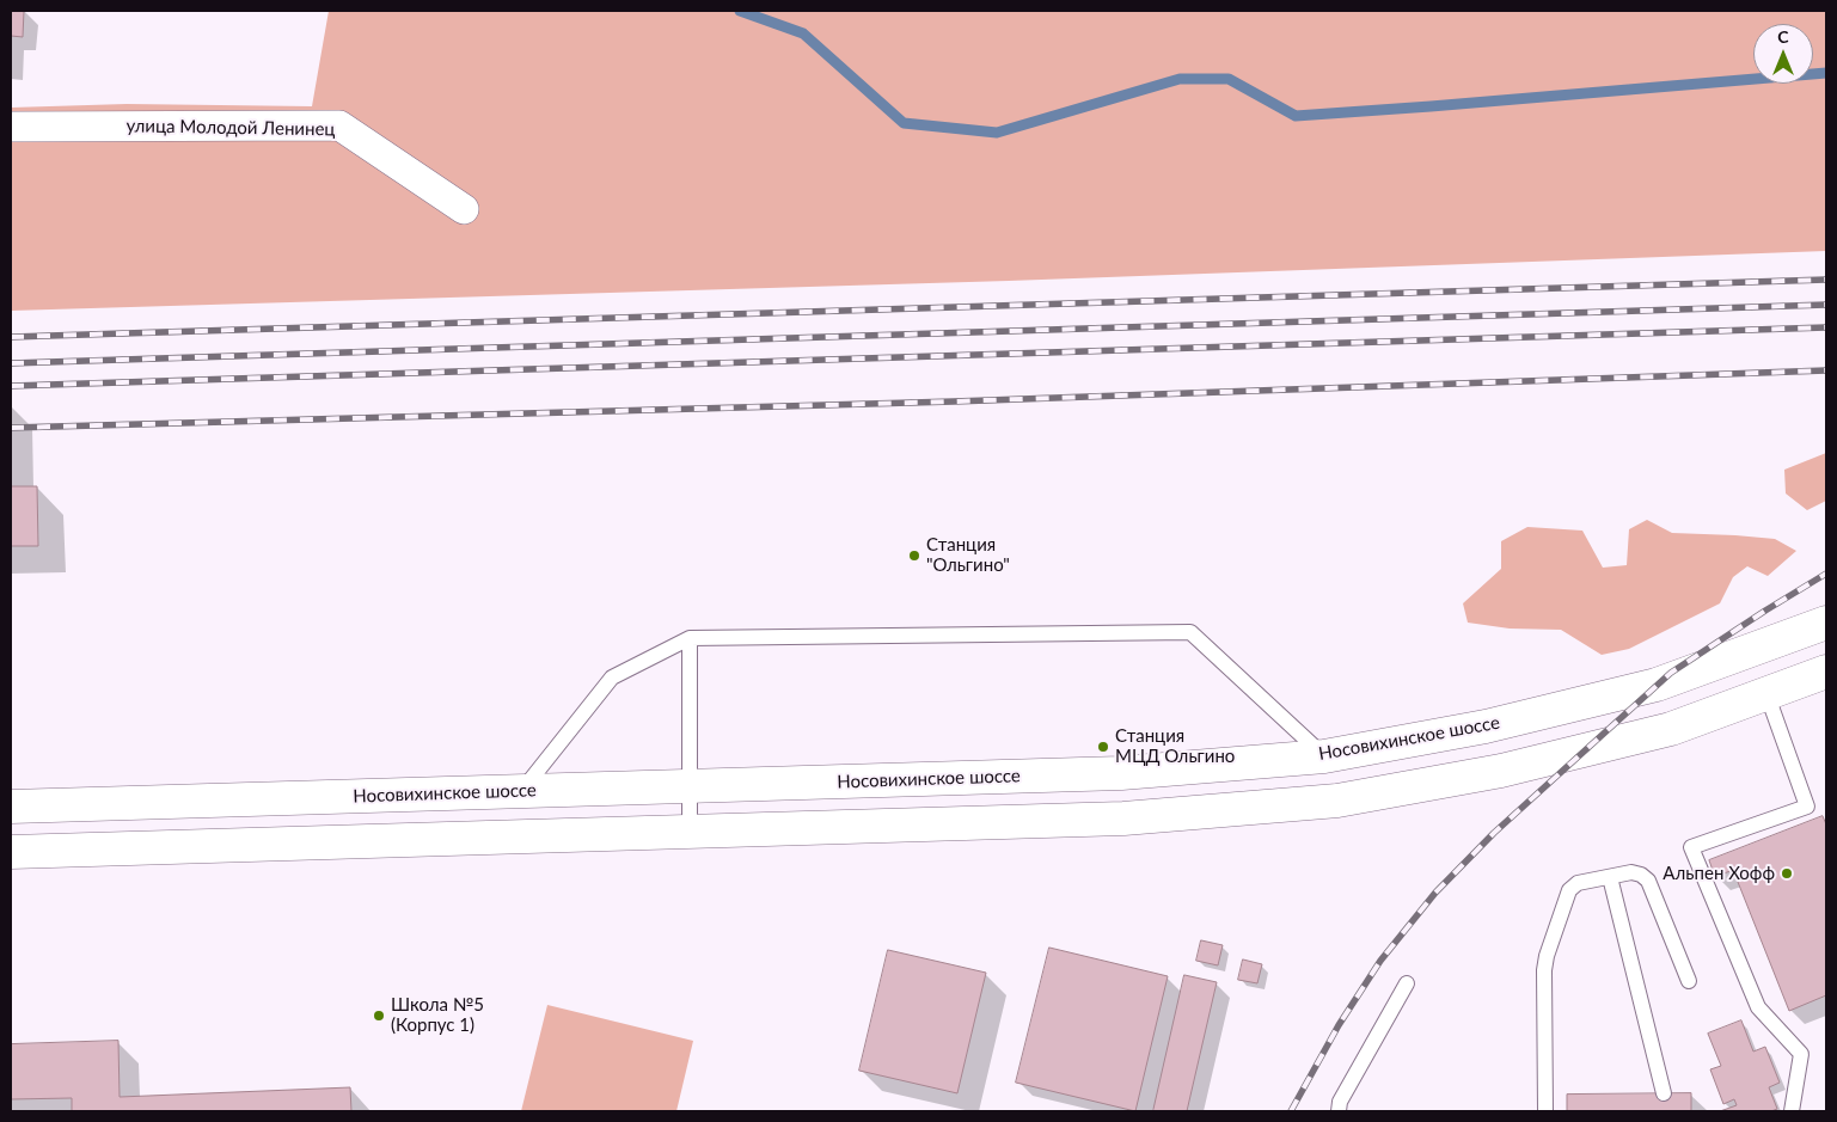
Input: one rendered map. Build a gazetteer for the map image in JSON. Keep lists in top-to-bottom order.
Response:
{
  "streets": {
    "main road": ["Носовихинское шоссе"],
    "street": ["улица Молодой Ленинец"]
  },
  "places": [
    "Станция \"Ольгино\"",
    "Станция МЦД Ольгино",
    "Альпен Хофф",
    "Школа №5 (Корпус 1)"
  ],
  "north": "top"
}
